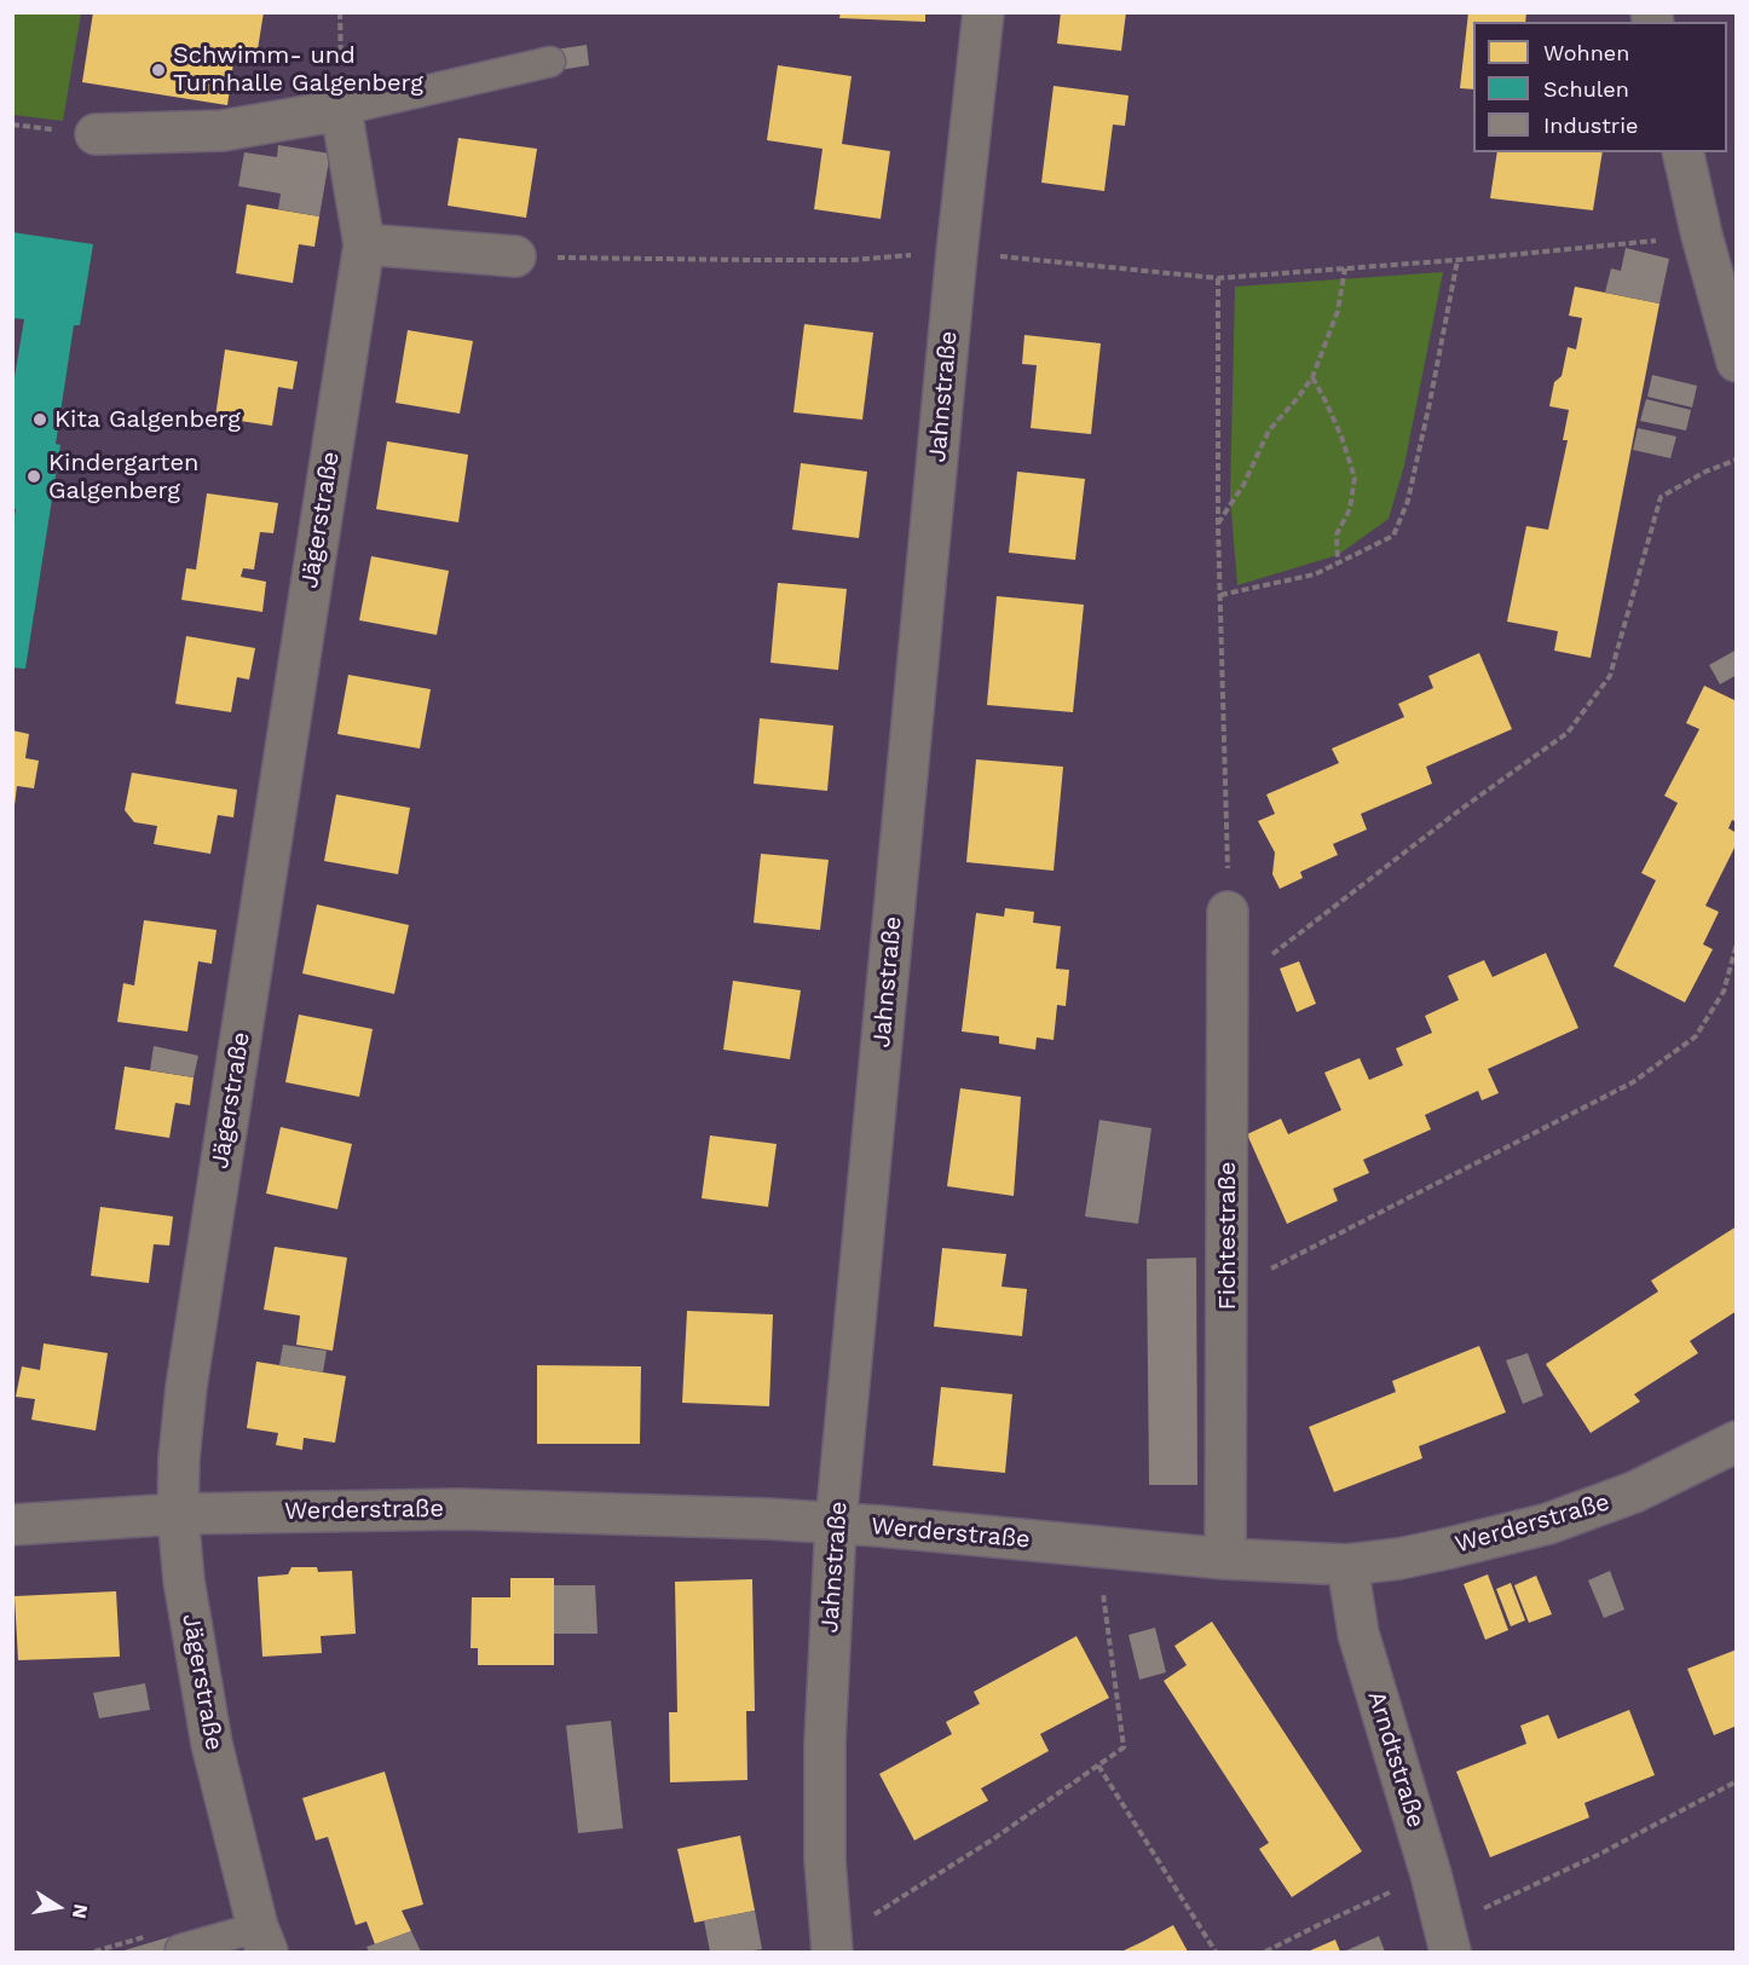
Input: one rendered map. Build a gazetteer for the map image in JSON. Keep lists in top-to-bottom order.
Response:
{
  "streets": {
    "street": [
      "Jahnstraße",
      "Jägerstraße",
      "Fichtestraße",
      "Werderstraße",
      "Arndtstraße"
    ]
  },
  "crossings": [
    ["Jahnstraße", "Werderstraße"],
    ["Jägerstraße", "Werderstraße"],
    ["Fichtestraße", "Werderstraße"],
    ["Werderstraße", "Arndtstraße"]
  ],
  "places": ["Schwimm- und Turnhalle Galgenberg", "Kita Galgenberg", "Kindergarten Galgenberg"],
  "legend": ["Wohnen", "Schulen", "Industrie"],
  "north": "right"
}
